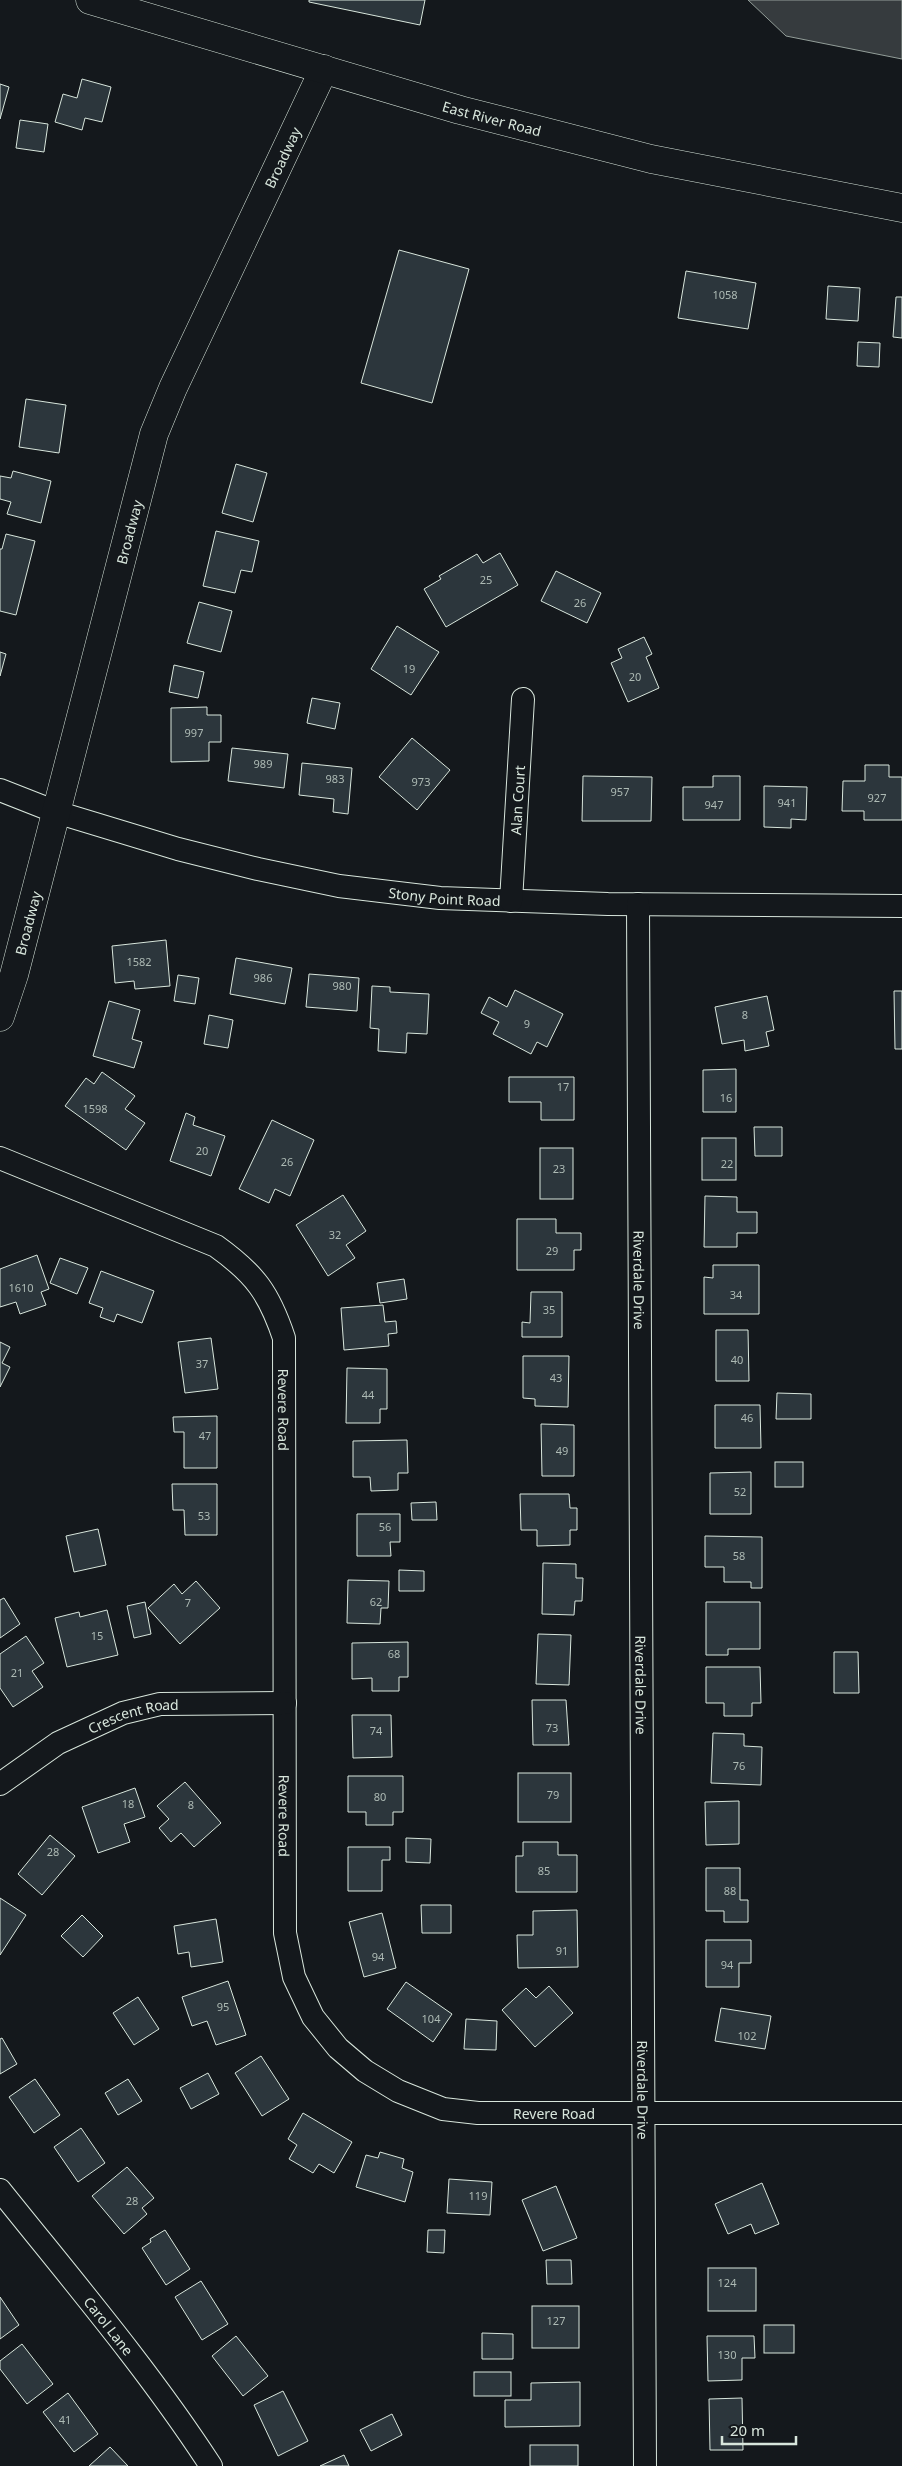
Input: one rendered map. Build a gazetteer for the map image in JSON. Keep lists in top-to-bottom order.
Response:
{
  "streets": {
    "street": [
      "East River Road",
      "Broadway",
      "Alan Court",
      "Stony Point Road",
      "Riverdale Drive",
      "Revere Road",
      "Crescent Road",
      "Carol Lane"
    ]
  },
  "crossings": [
    ["East River Road", "Broadway"],
    ["Broadway", "Stony Point Road"],
    ["Alan Court", "Stony Point Road"],
    ["Stony Point Road", "Riverdale Drive"],
    ["Riverdale Drive", "Revere Road"],
    ["Revere Road", "Crescent Road"]
  ],
  "house_numbers": [
    "1058",
    "25",
    "26",
    "19",
    "20",
    "997",
    "989",
    "983",
    "973",
    "957",
    "927",
    "941",
    "947",
    "1582",
    "986",
    "980",
    "8",
    "9",
    "17",
    "16",
    "1598",
    "20",
    "26",
    "22",
    "23",
    "32",
    "29",
    "1610",
    "34",
    "35",
    "40",
    "37",
    "43",
    "44",
    "46",
    "47",
    "49",
    "52",
    "53",
    "56",
    "58",
    "62",
    "7",
    "15",
    "68",
    "21",
    "73",
    "74",
    "76",
    "79",
    "80",
    "18",
    "8",
    "28",
    "85",
    "88",
    "91",
    "94",
    "94",
    "95",
    "104",
    "102",
    "119",
    "28",
    "124",
    "127",
    "130",
    "41"
  ],
  "scale_bar": "20 m"
}
